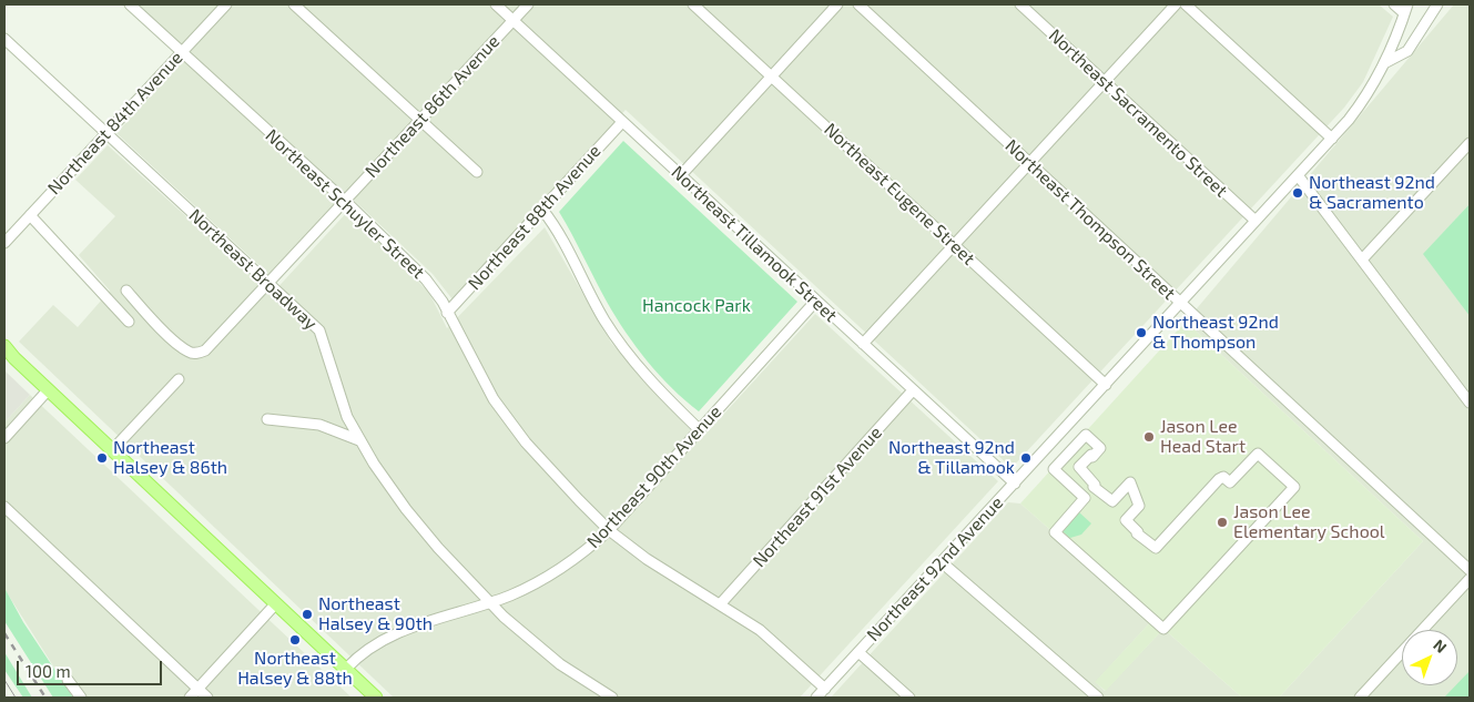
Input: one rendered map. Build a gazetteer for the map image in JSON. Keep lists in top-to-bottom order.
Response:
{
  "streets": {
    "street": [
      "Northeast 86th Avenue",
      "Northeast Sacramento Street",
      "Northeast 84th Avenue",
      "Northeast Eugene Street",
      "Northeast Schuyler Street",
      "Northeast 88th Avenue",
      "Northeast Thompson Street",
      "Northeast Tillamook Street",
      "Northeast Broadway",
      "Northeast 90th Avenue",
      "Northeast 91st Avenue",
      "Northeast 92nd Avenue"
    ]
  },
  "crossings": [
    ["Northeast 86th Avenue", "Northeast Schuyler Street"],
    ["Northeast 86th Avenue", "Northeast Tillamook Street"],
    ["Northeast 86th Avenue", "Northeast Broadway"],
    ["Northeast Sacramento Street", "Northeast 92nd Avenue"],
    ["Northeast 84th Avenue", "Northeast Schuyler Street"],
    ["Northeast 84th Avenue", "Northeast Broadway"],
    ["Northeast Eugene Street", "Northeast 92nd Avenue"],
    ["Northeast Schuyler Street", "Northeast 88th Avenue"],
    ["Northeast Schuyler Street", "Northeast 90th Avenue"],
    ["Northeast Schuyler Street", "Northeast 91st Avenue"],
    ["Northeast Schuyler Street", "Northeast 92nd Avenue"],
    ["Northeast 88th Avenue", "Northeast Tillamook Street"],
    ["Northeast Thompson Street", "Northeast 92nd Avenue"],
    ["Northeast Tillamook Street", "Northeast 90th Avenue"],
    ["Northeast Tillamook Street", "Northeast 91st Avenue"],
    ["Northeast Tillamook Street", "Northeast 92nd Avenue"],
    ["Northeast Broadway", "Northeast 90th Avenue"]
  ],
  "parks": ["Hancock Park"],
  "places": [
    "Northeast 92nd & Sacramento",
    "Northeast 92nd & Thompson",
    "Jason Lee Head Start",
    "Northeast Halsey & 86th",
    "Northeast 92nd & Tillamook",
    "Jason Lee Elementary School",
    "Northeast Halsey & 90th",
    "Northeast Halsey & 88th"
  ],
  "scale_bar": "100 m",
  "north": "top right"
}
